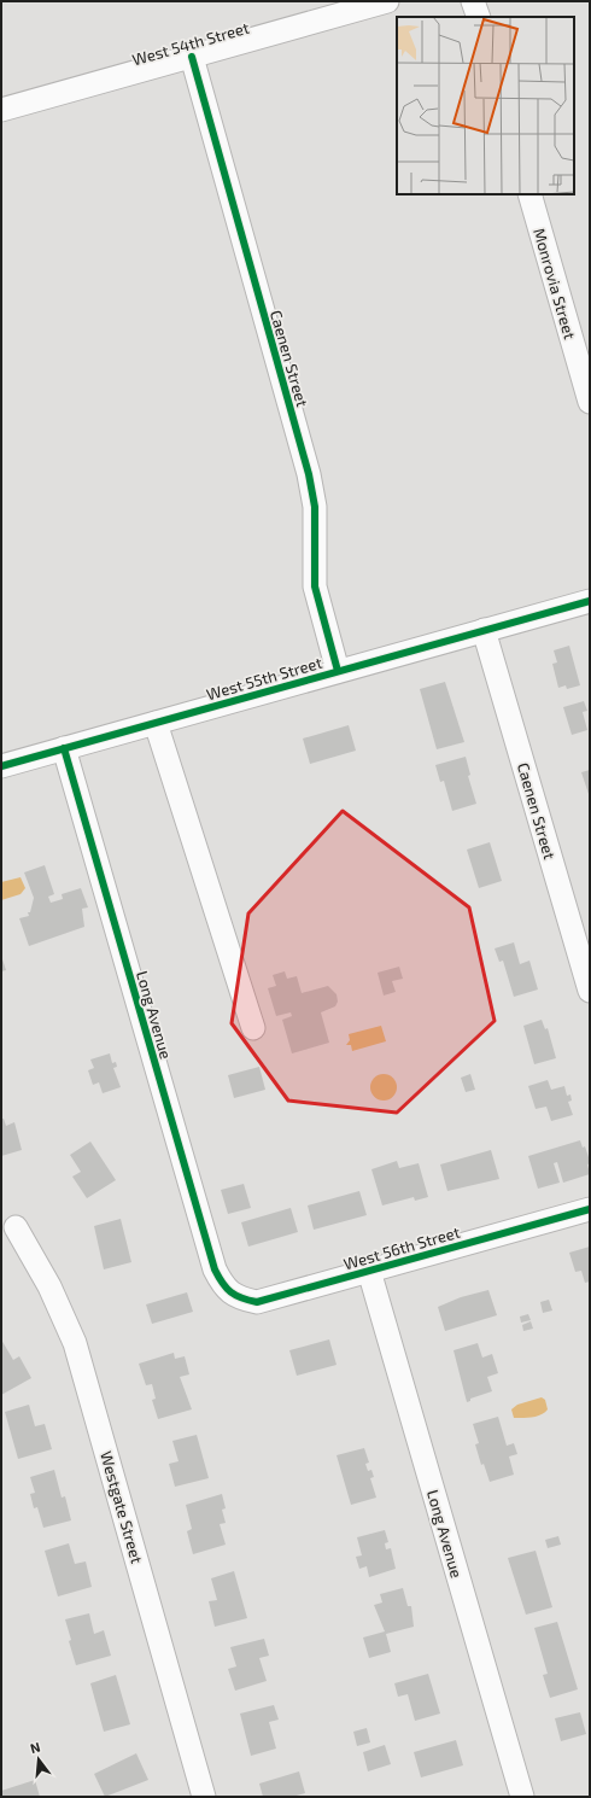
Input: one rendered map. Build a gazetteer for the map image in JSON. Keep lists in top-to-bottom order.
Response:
{
  "streets": {
    "street": [
      "West 54th Street",
      "Monrovia Street",
      "Caenen Street",
      "West 55th Street",
      "Long Avenue",
      "West 56th Street",
      "Westgate Street"
    ]
  },
  "crossings": [
    ["West 54th Street", "Caenen Street"],
    ["Caenen Street", "West 55th Street"],
    ["West 55th Street", "Long Avenue"],
    ["Long Avenue", "West 56th Street"]
  ],
  "north": "top"
}
